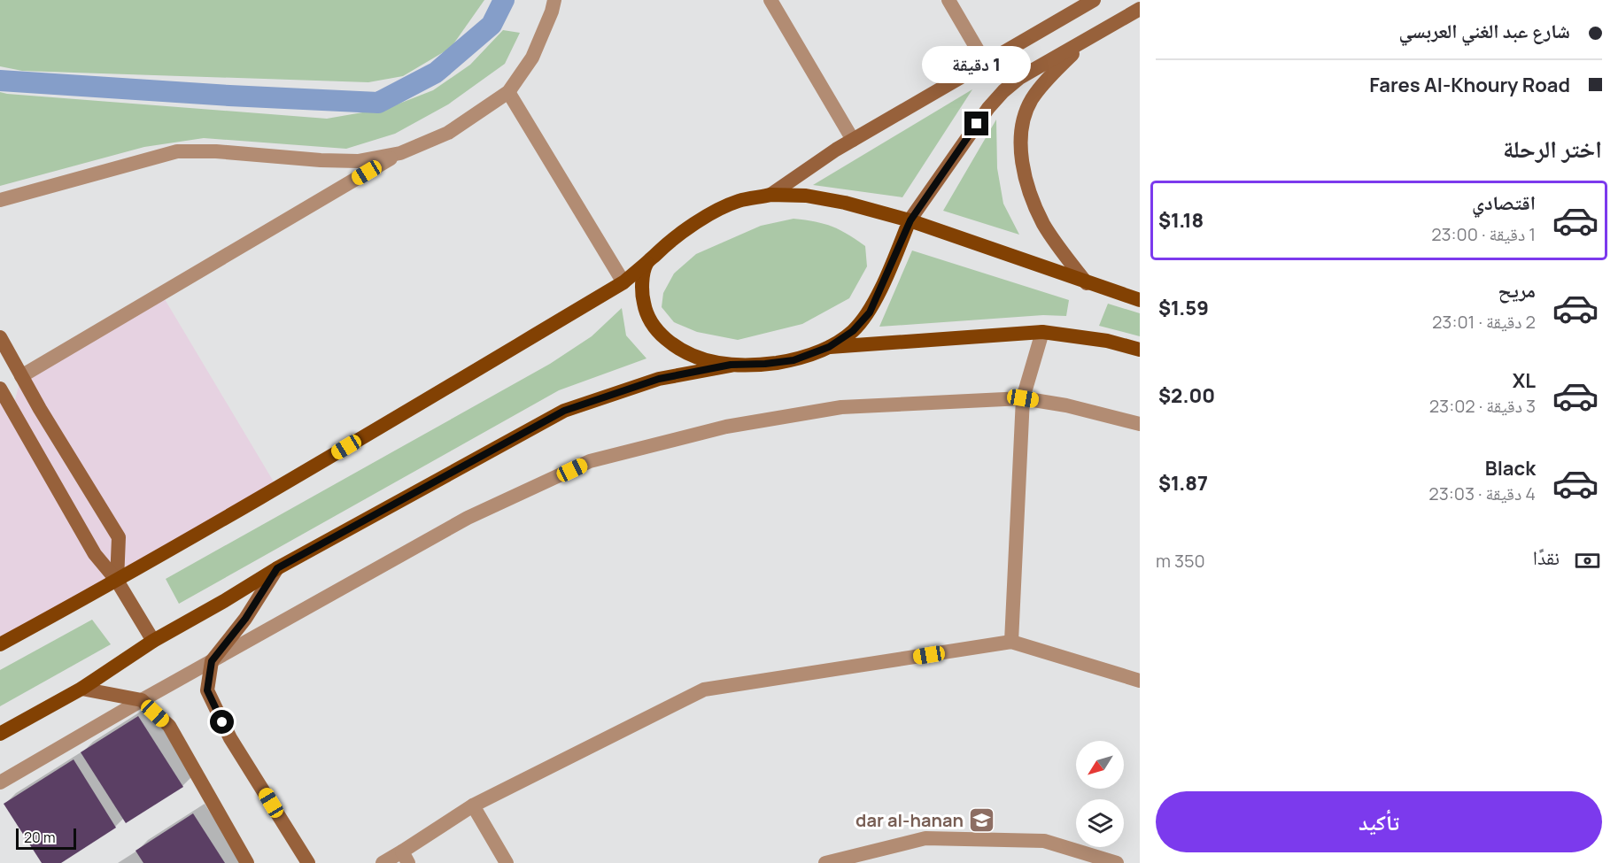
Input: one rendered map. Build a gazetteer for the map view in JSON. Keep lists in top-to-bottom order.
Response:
{
  "places": {
    "school or university": ["dar al-hanan"]
  },
  "scale_bar": "20 m",
  "north": "bottom left",
  "page": {
    "banner": ["شارع عبد الغني العربسي", "Fares Al-Khoury Road"],
    "bubble": "1 دقيقة",
    "heading": "اختر الرحلة",
    "list": [
      {
        "name": "اقتصادي",
        "note": "1 دقيقة · 23:00",
        "value": "$1.18"
      },
      {
        "name": "مريح",
        "note": "2 دقيقة · 23:01",
        "value": "$1.59"
      },
      {
        "name": "XL",
        "note": "3 دقيقة · 23:02",
        "value": "$2.00"
      },
      {
        "name": "Black",
        "note": "4 دقيقة · 23:03",
        "value": "$1.87"
      }
    ],
    "pay": ["نقدًا", "350 m"],
    "buttons": "تأكيد",
    "scale": "20 m"
  }
}
